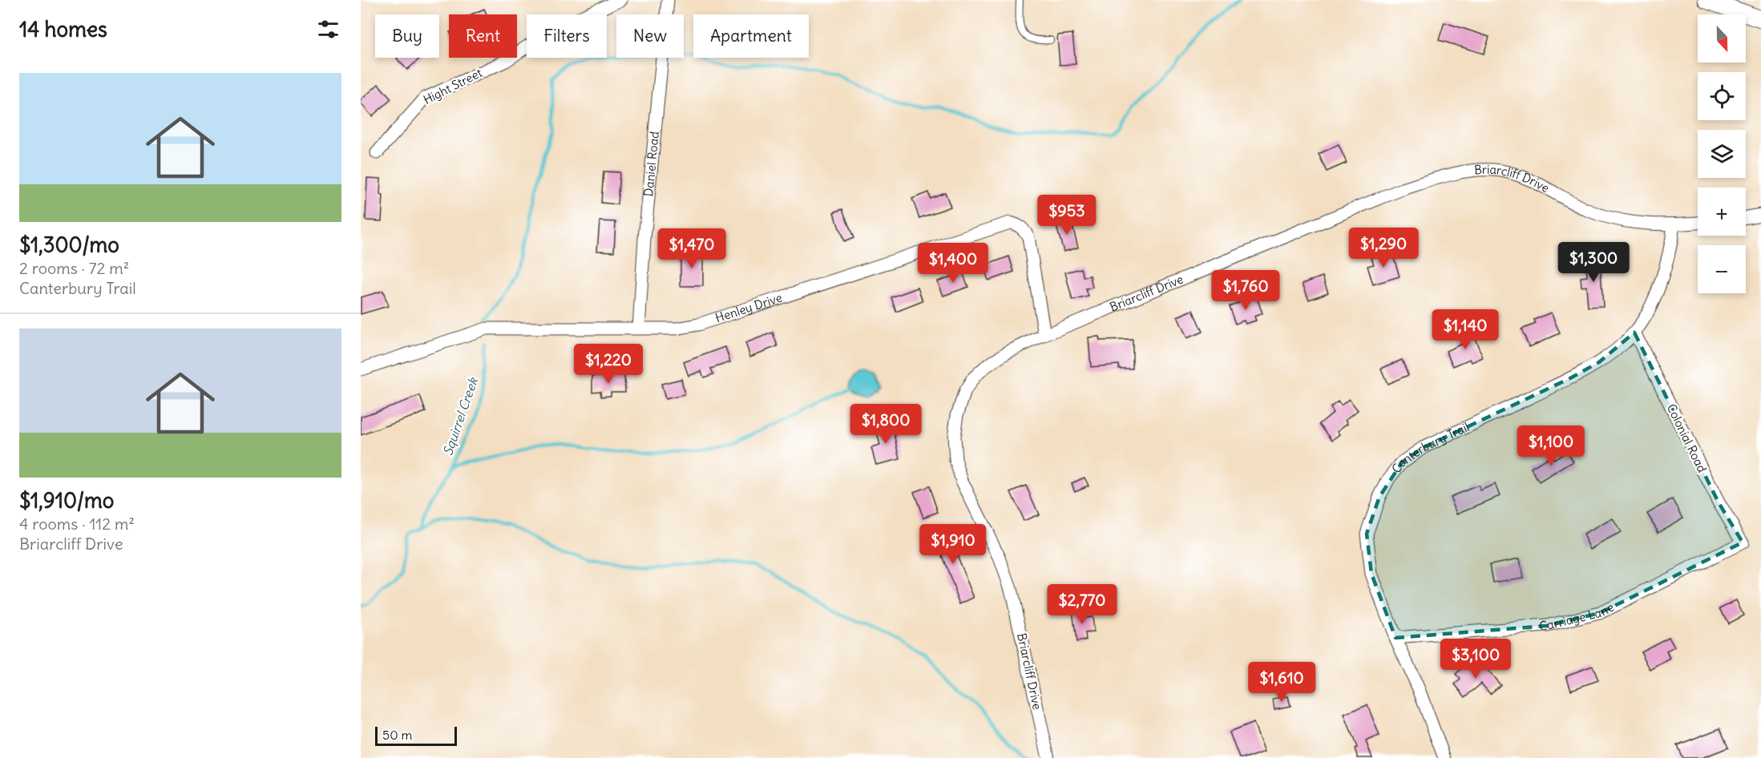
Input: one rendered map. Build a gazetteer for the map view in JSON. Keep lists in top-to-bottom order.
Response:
{
  "streets": {
    "street": [
      "Hight Street",
      "Daniel Road",
      "Briarcliff Drive",
      "Henley Drive",
      "Colonial Road",
      "Canterbury Trail",
      "Carriage Lane"
    ]
  },
  "crossings": [
    ["Daniel Road", "Henley Drive"],
    ["Briarcliff Drive", "Henley Drive"],
    ["Briarcliff Drive", "Canterbury Trail"],
    ["Colonial Road", "Canterbury Trail"],
    ["Colonial Road", "Carriage Lane"],
    ["Canterbury Trail", "Carriage Lane"]
  ],
  "water": ["Squirrel Creek"],
  "scale_bar": "50 m",
  "north": "bottom",
  "page": {
    "heading": "14 homes",
    "map_buttons": ["+", "−"],
    "chip": [
      "Buy",
      "Rent",
      "Filters",
      "New",
      "Apartment"
    ],
    "list": [
      {
        "name": "$1,300/mo",
        "note": "2 rooms · 72 m² · Canterbury Trail"
      },
      {
        "name": "$1,910/mo",
        "note": "4 rooms · 112 m² · Briarcliff Drive"
      }
    ],
    "price": [
      "$953",
      "$1,290",
      "$1,470",
      "$1,300",
      "$1,400",
      "$1,760",
      "$1,140",
      "$1,220",
      "$1,800",
      "$1,100",
      "$1,910",
      "$2,770",
      "$3,100",
      "$1,610"
    ],
    "scale": "50 m"
  }
}
